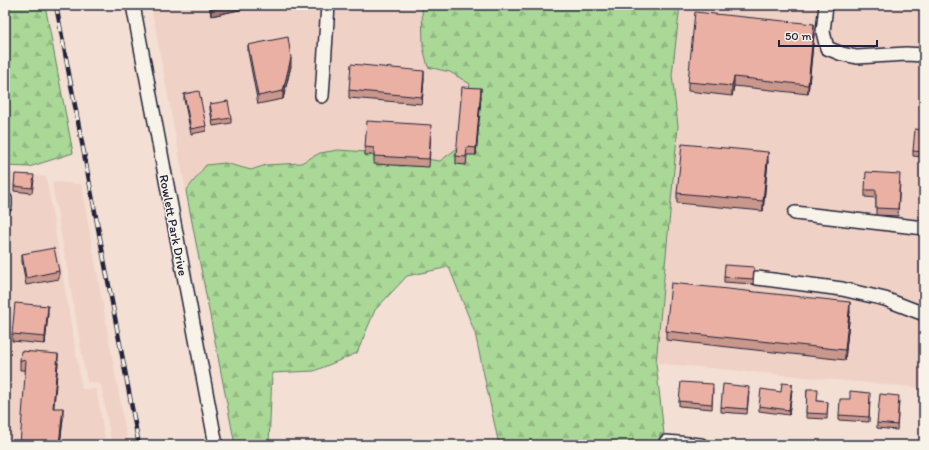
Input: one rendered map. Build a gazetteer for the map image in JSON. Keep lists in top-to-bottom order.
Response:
{
  "streets": {
    "street": ["Rowlett Park Drive"]
  },
  "scale_bar": "50 m"
}
